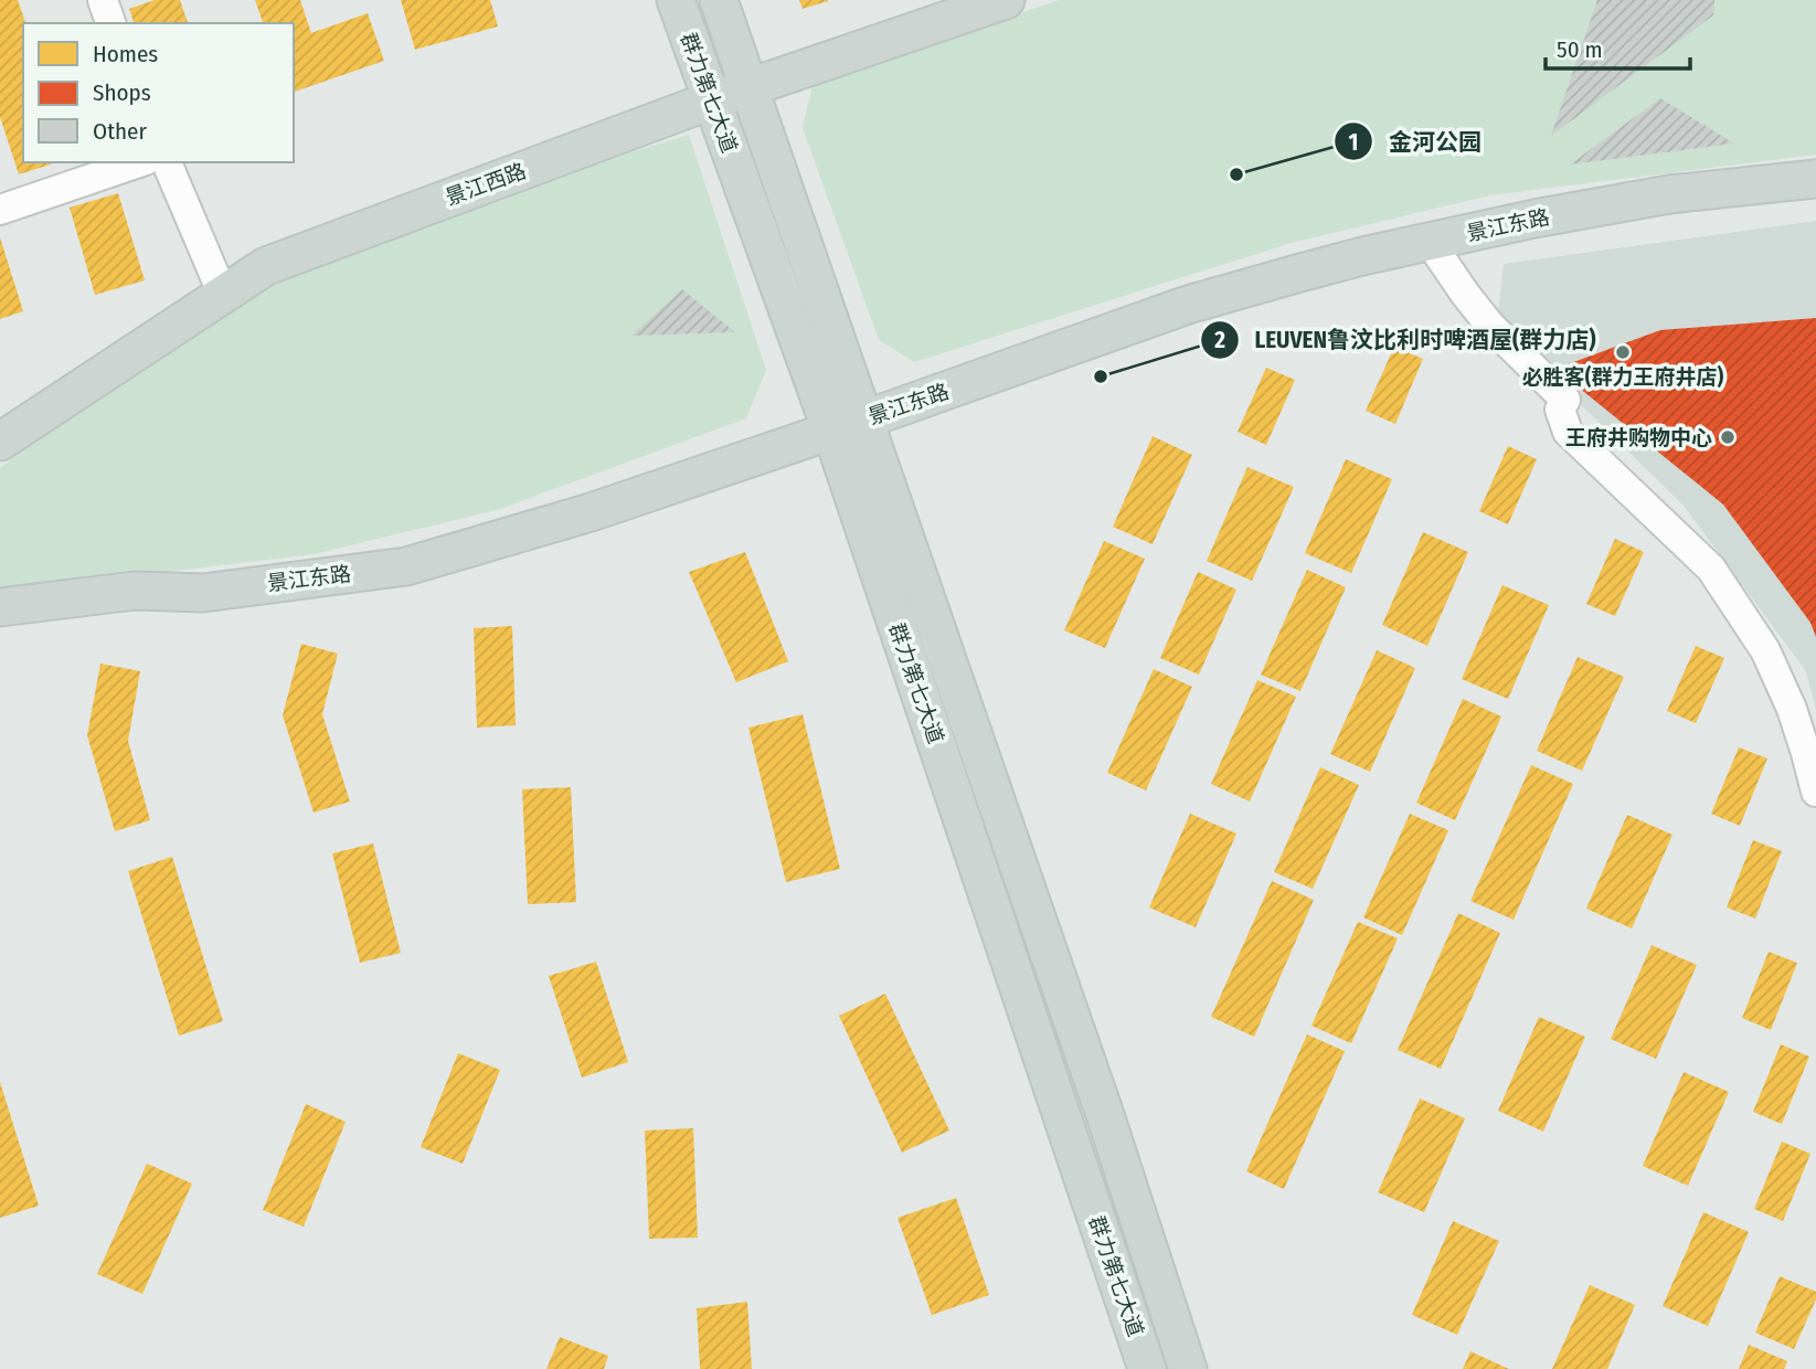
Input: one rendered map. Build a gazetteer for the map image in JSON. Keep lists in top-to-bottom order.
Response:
{
  "streets": {
    "main road": ["群力第七大道", "景江西路", "景江东路"]
  },
  "crossings": [
    ["群力第七大道", "景江西路"],
    ["群力第七大道", "景江东路"]
  ],
  "places": [
    "金河公园",
    "必胜客(群力王府井店)",
    "LEUVEN鲁汶比利时啤酒屋(群力店)",
    "王府井购物中心"
  ],
  "legend": ["Homes", "Shops", "Other"],
  "scale_bar": "50 m"
}
